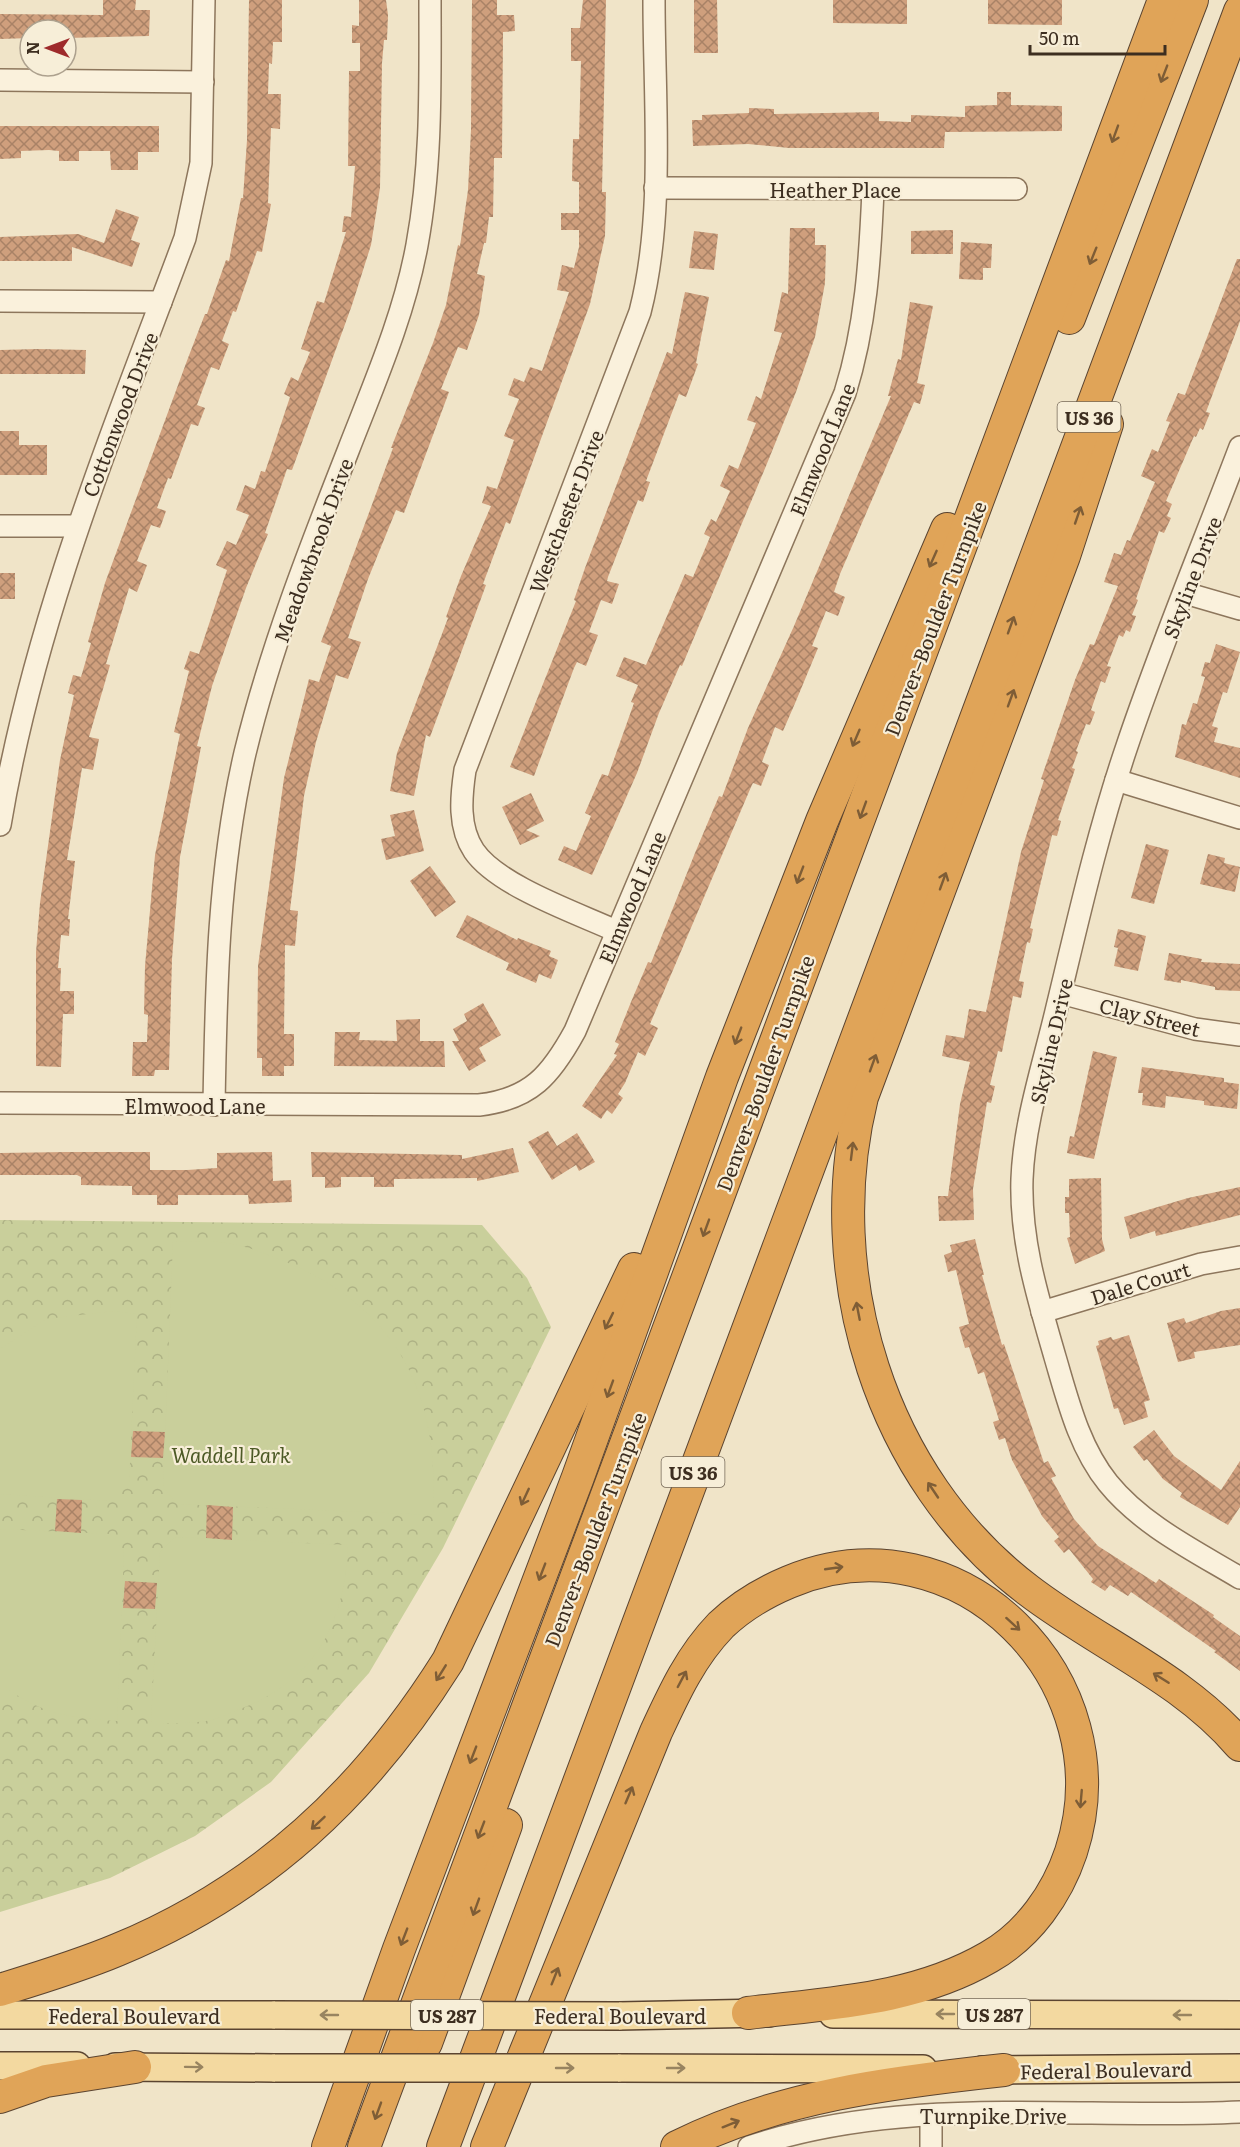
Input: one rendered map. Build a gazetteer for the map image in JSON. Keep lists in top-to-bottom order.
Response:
{
  "streets": {
    "highway": ["US 36", "Denver–Boulder Turnpike"],
    "main road": ["US 287", "Federal Boulevard"],
    "street": [
      "Heather Place",
      "Cottonwood Drive",
      "Elmwood Lane",
      "Westchester Drive",
      "Meadowbrook Drive",
      "Skyline Drive",
      "Clay Street",
      "Dale Court",
      "Turnpike Drive"
    ]
  },
  "crossings": [
    ["Heather Place", "Elmwood Lane"],
    ["Heather Place", "Westchester Drive"],
    ["Elmwood Lane", "Westchester Drive"],
    ["Elmwood Lane", "Meadowbrook Drive"],
    ["Skyline Drive", "Clay Street"],
    ["Skyline Drive", "Dale Court"]
  ],
  "parks": ["Waddell Park"],
  "scale_bar": "50 m",
  "north": "left"
}
